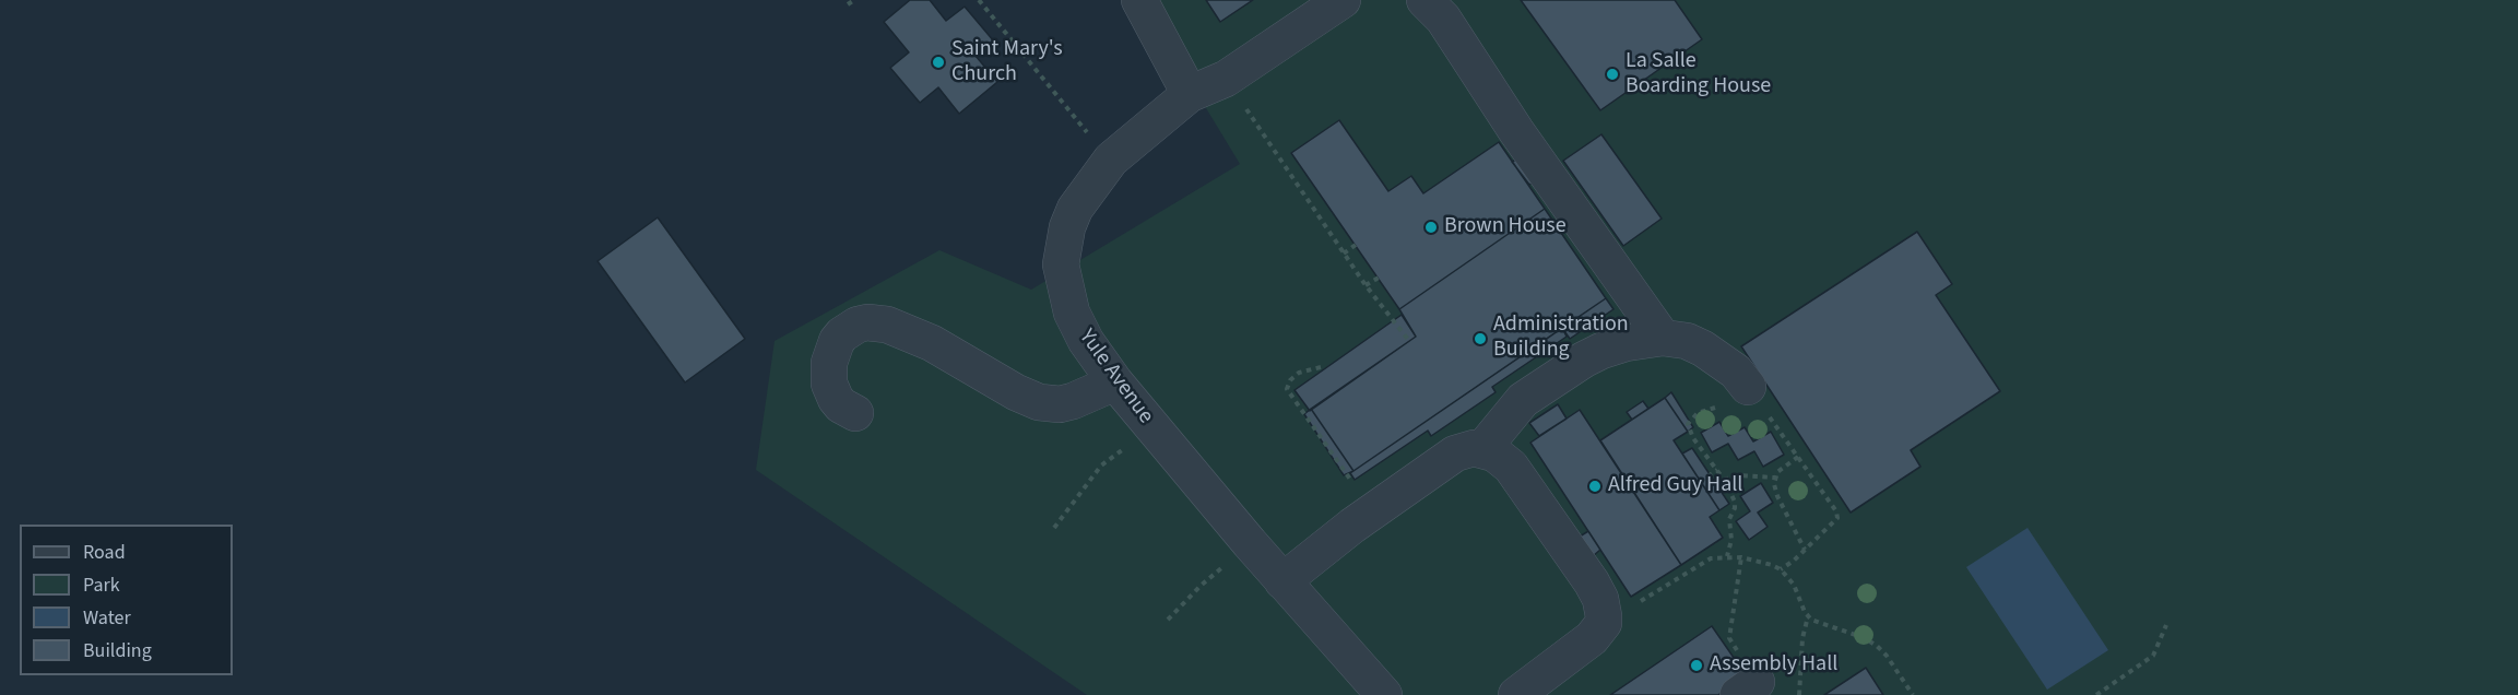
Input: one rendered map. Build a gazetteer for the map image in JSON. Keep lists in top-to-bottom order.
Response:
{
  "streets": {
    "street": ["Yule Avenue"]
  },
  "places": [
    "Saint Mary's Church",
    "La Salle Boarding House",
    "Brown House",
    "Administration Building",
    "Alfred Guy Hall",
    "Assembly Hall"
  ],
  "legend": [
    "Road",
    "Park",
    "Water",
    "Building"
  ]
}
